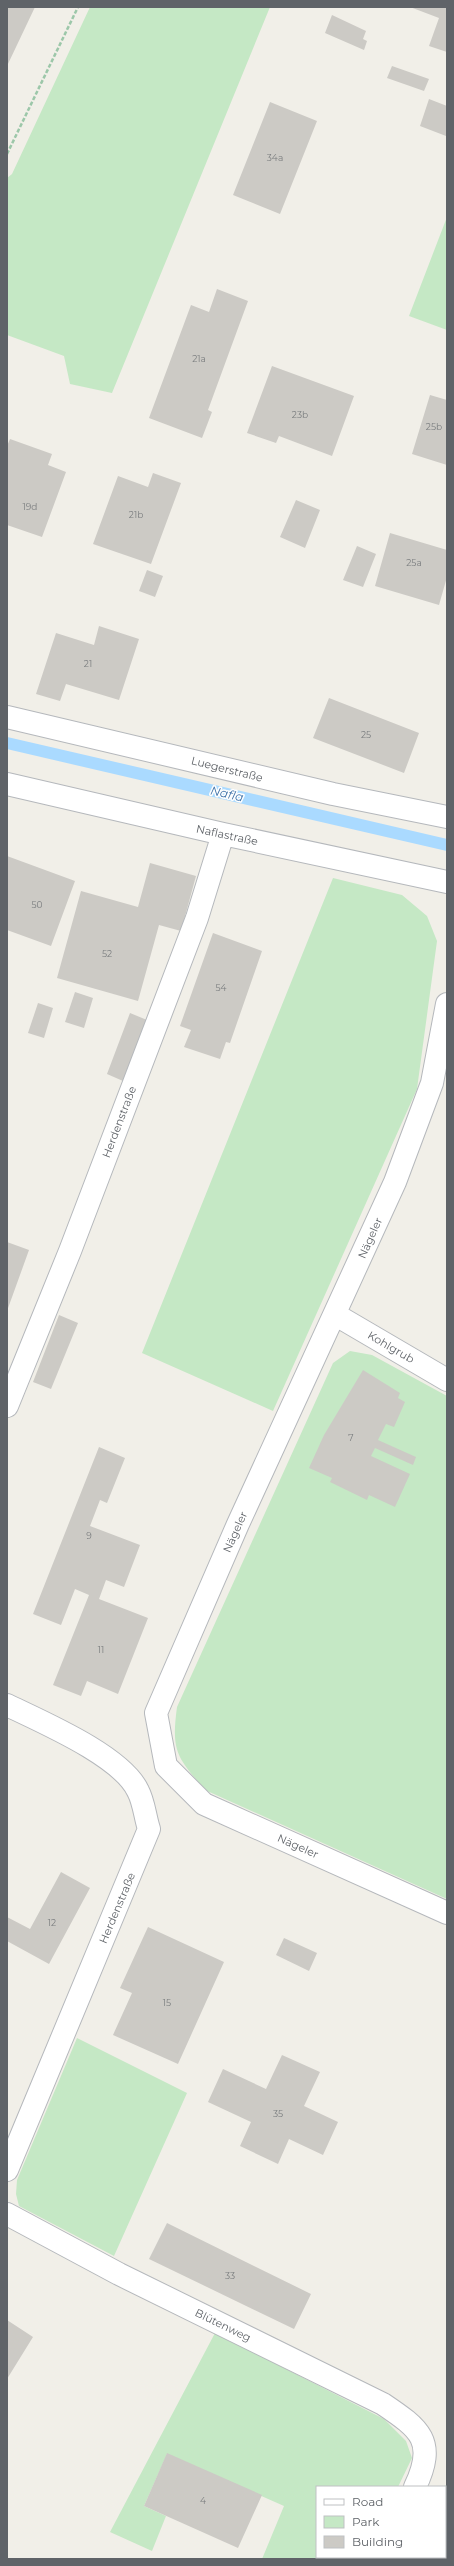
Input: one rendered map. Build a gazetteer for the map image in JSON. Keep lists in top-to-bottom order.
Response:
{
  "streets": {
    "street": [
      "Luegerstraße",
      "Naflastraße",
      "Herdenstraße",
      "Nägeler",
      "Kohlgrub",
      "Blütenweg"
    ]
  },
  "crossings": [
    ["Naflastraße", "Herdenstraße"],
    ["Nägeler", "Kohlgrub"]
  ],
  "water": ["Nafla"],
  "house_numbers": [
    "34a",
    "21a",
    "23b",
    "25b",
    "19d",
    "21b",
    "25a",
    "21",
    "25",
    "50",
    "52",
    "54",
    "7",
    "9",
    "11",
    "12",
    "15",
    "35",
    "33",
    "4"
  ],
  "legend": ["Road", "Park", "Building"]
}
